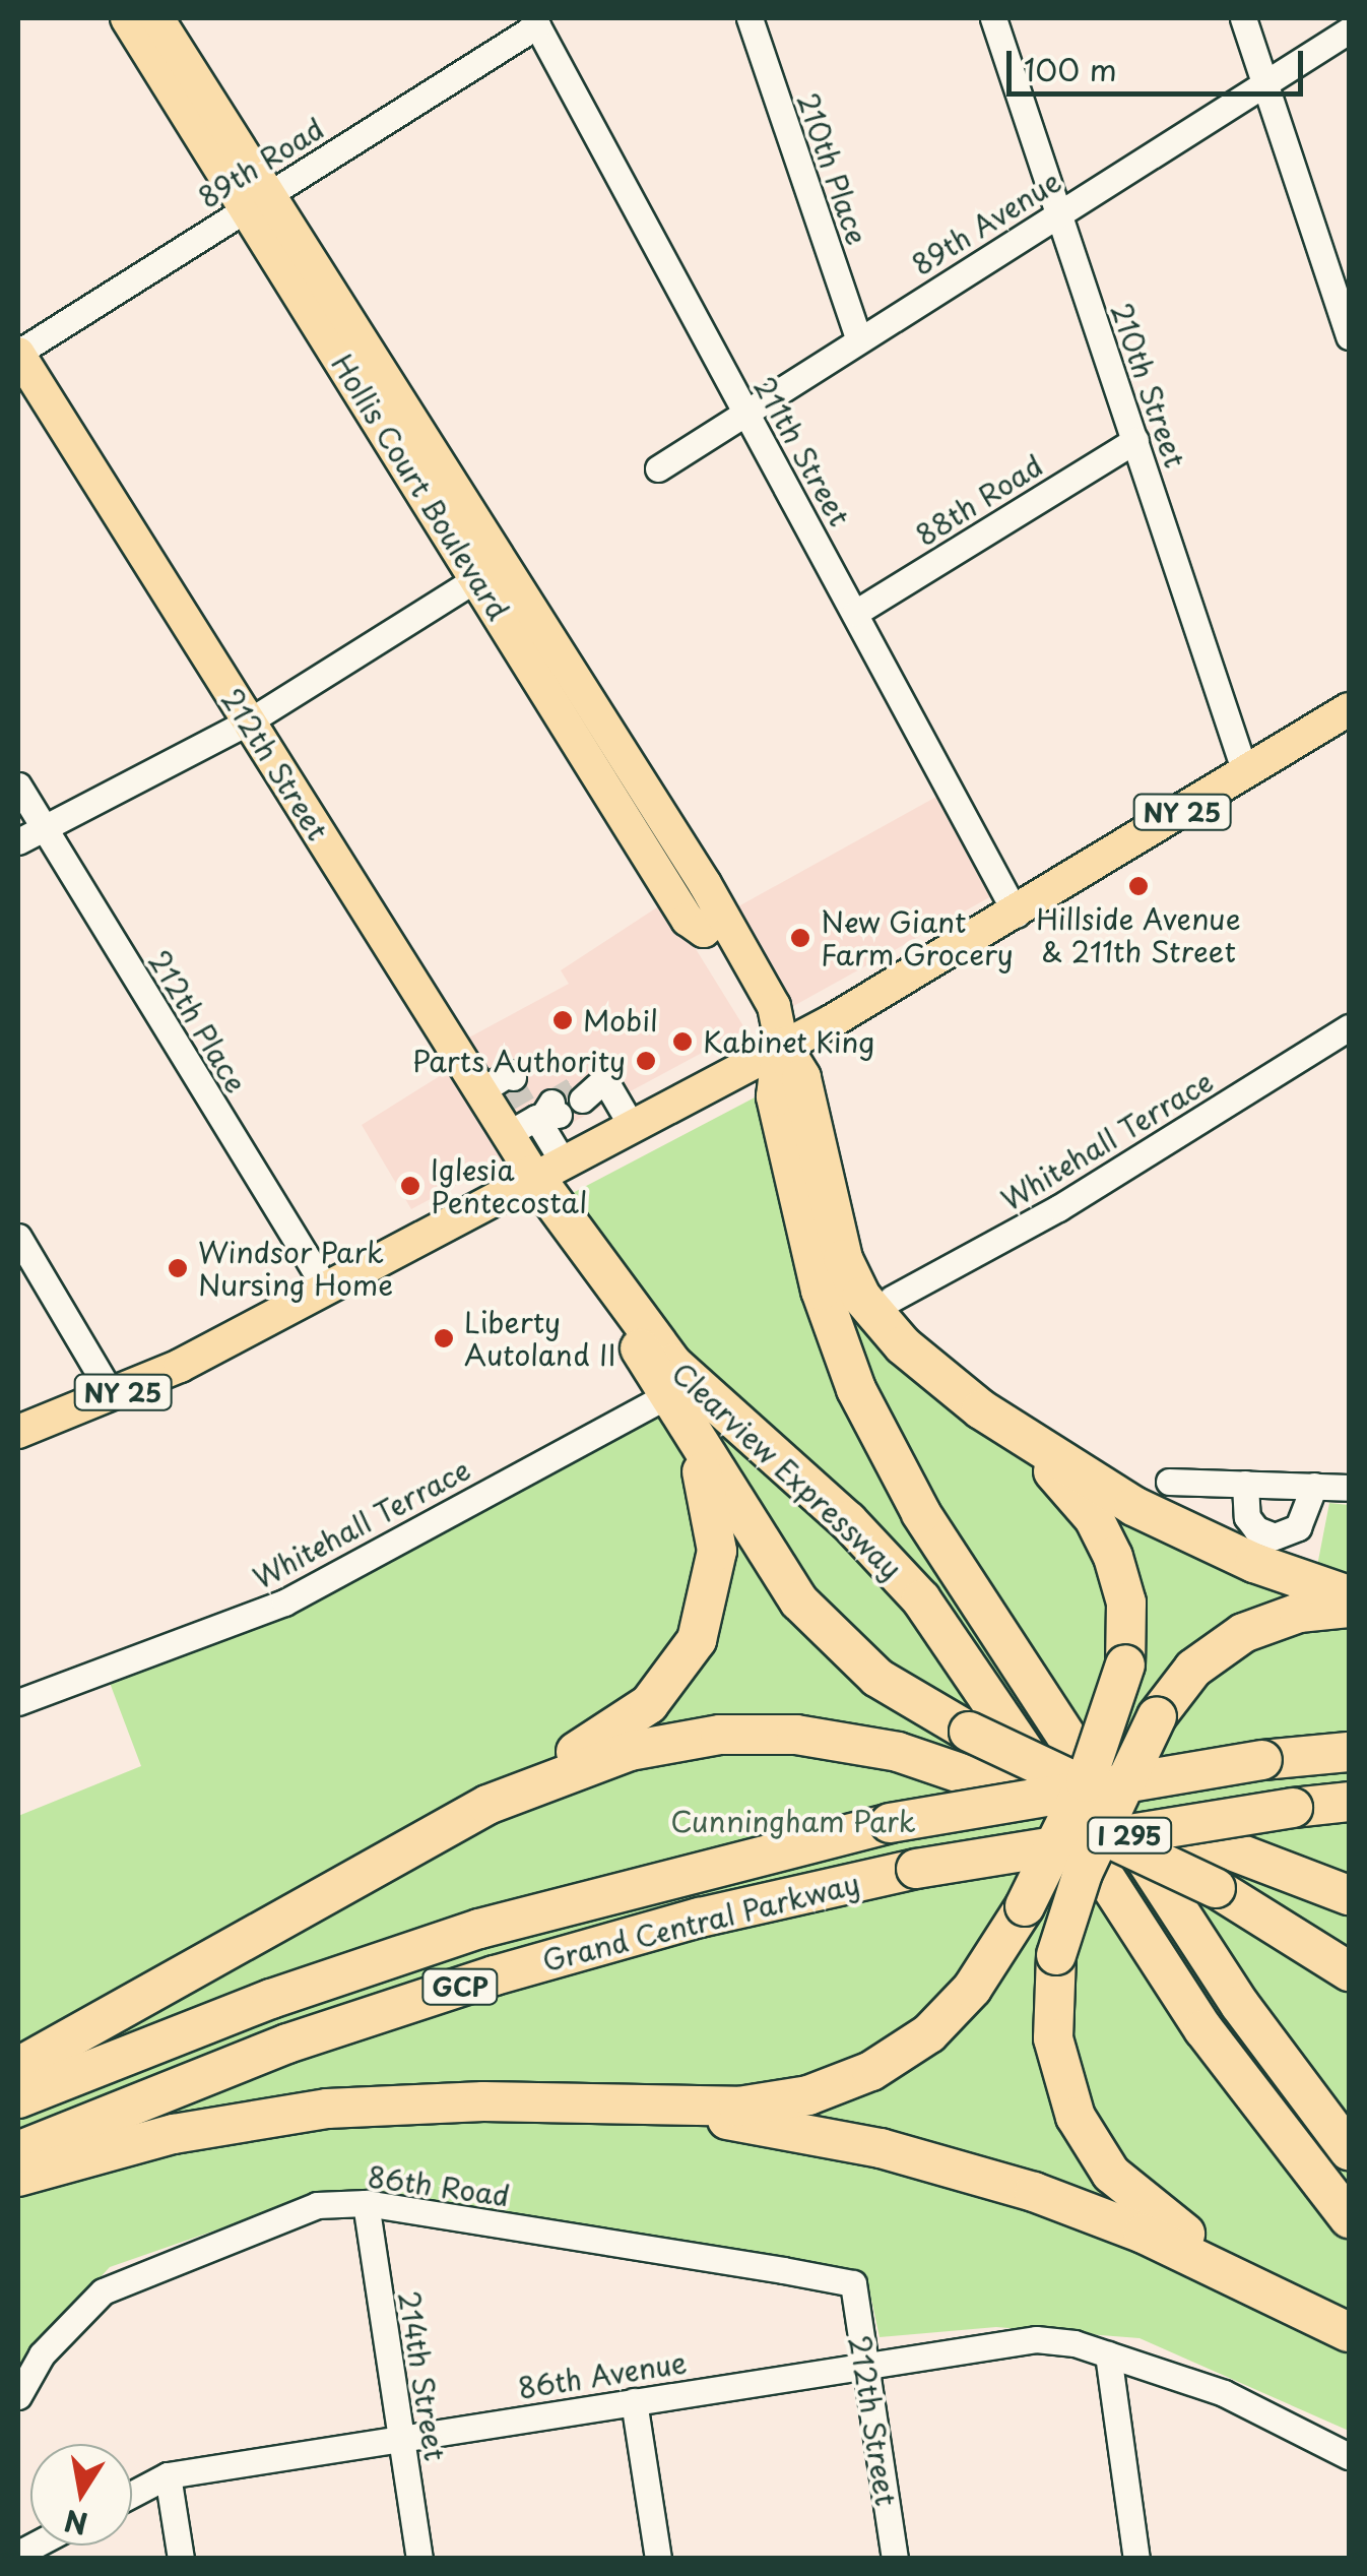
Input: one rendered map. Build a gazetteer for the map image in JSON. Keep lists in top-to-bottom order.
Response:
{
  "streets": {
    "highway": [
      "Clearview Expressway",
      "I 295",
      "Grand Central Parkway",
      "GCP"
    ],
    "main road": ["Hollis Court Boulevard", "212th Street", "NY 25"],
    "street": [
      "89th Road",
      "210th Place",
      "89th Avenue",
      "210th Street",
      "211th Street",
      "88th Road",
      "212th Place",
      "Whitehall Terrace",
      "86th Road",
      "86th Avenue",
      "214th Street"
    ]
  },
  "crossings": [
    ["89th Road", "211th Street"],
    ["89th Road", "Hollis Court Boulevard"],
    ["89th Road", "212th Street"],
    ["210th Place", "89th Avenue"],
    ["89th Avenue", "210th Street"],
    ["89th Avenue", "211th Street"],
    ["210th Street", "88th Road"],
    ["210th Street", "NY 25"],
    ["211th Street", "88th Road"],
    ["211th Street", "NY 25"],
    ["Hollis Court Boulevard", "NY 25"],
    ["Hollis Court Boulevard", "Clearview Expressway"],
    ["212th Street", "NY 25"],
    ["212th Street", "Clearview Expressway"],
    ["212th Street", "86th Road"],
    ["212th Street", "86th Avenue"],
    ["NY 25", "212th Place"],
    ["NY 25", "Clearview Expressway"],
    ["86th Road", "214th Street"],
    ["86th Avenue", "214th Street"]
  ],
  "parks": ["Cunningham Park"],
  "places": [
    "Hillside Avenue & 211th Street",
    "New Giant Farm Grocery",
    "Mobil",
    "Kabinet King",
    "Parts Authority",
    "Iglesia Pentecostal",
    "Windsor Park Nursing Home",
    "Liberty Autoland II"
  ],
  "scale_bar": "100 m",
  "north": "bottom"
}
